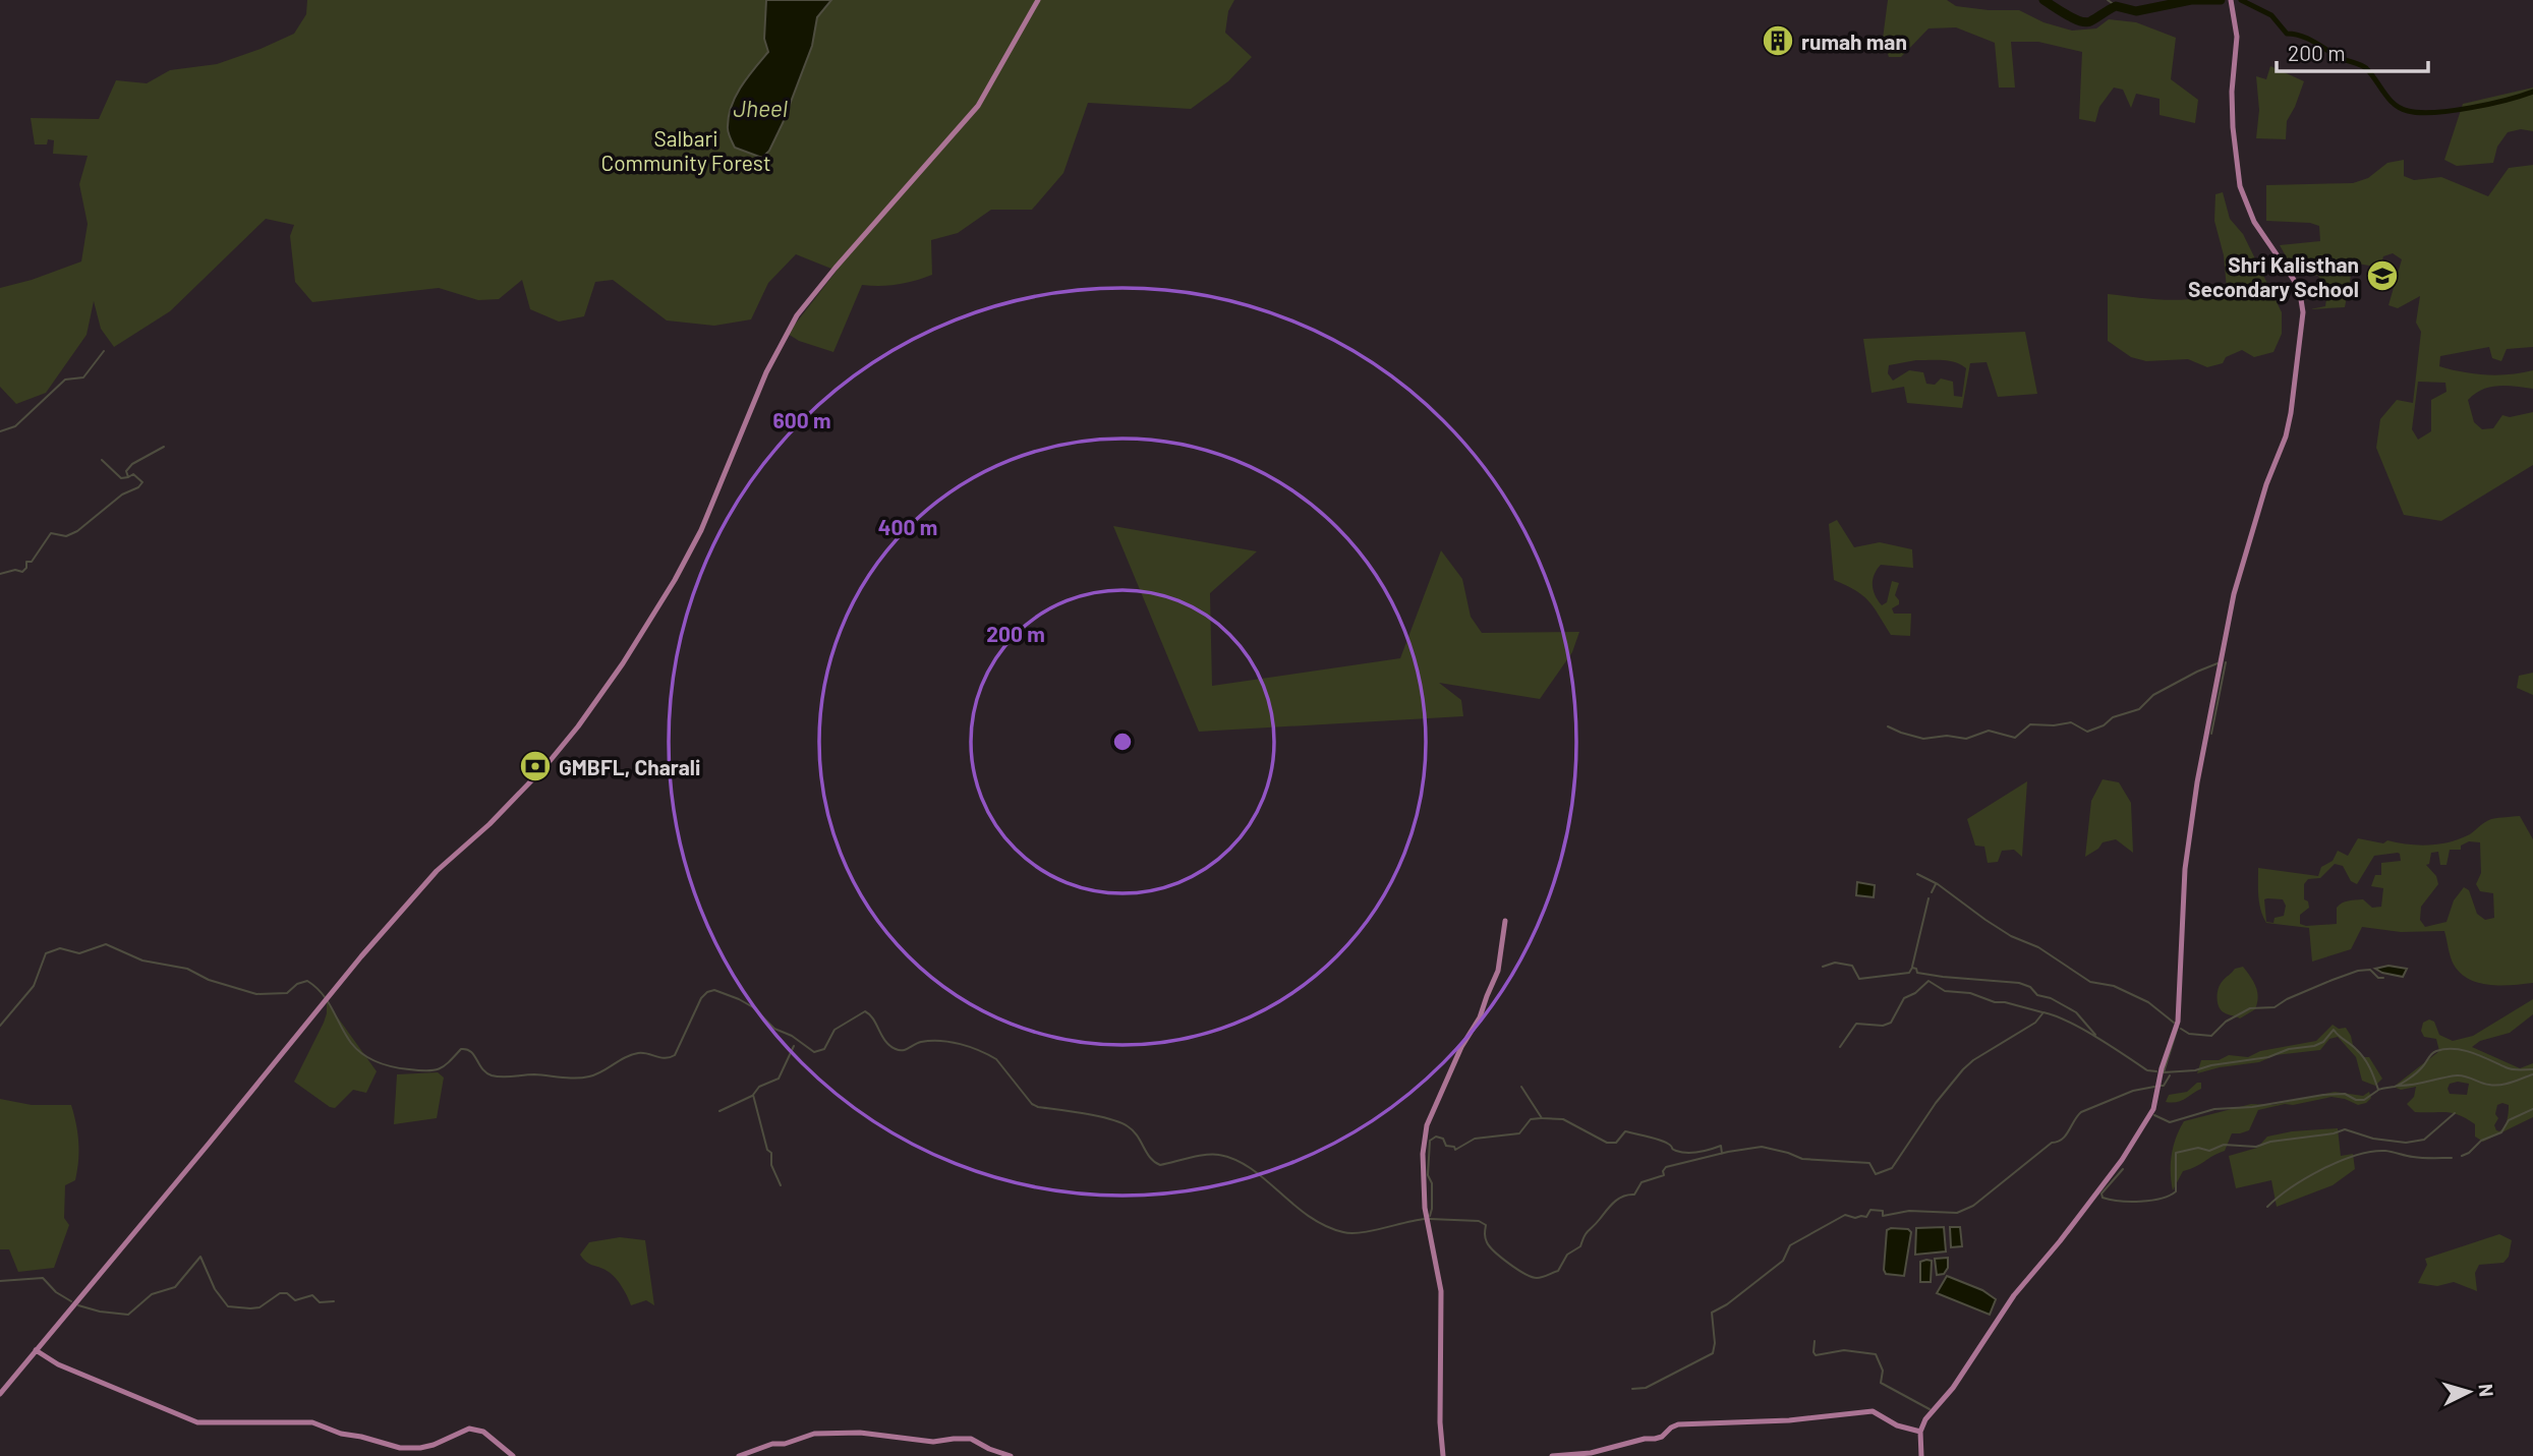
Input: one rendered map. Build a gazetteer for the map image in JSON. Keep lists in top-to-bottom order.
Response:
{
  "water": ["Jheel"],
  "parks": ["Salbari Community Forest"],
  "places": {
    "building": ["rumah man"],
    "school or university": ["Shri Kalisthan Secondary School"],
    "bank": ["GMBFL, Charali"]
  },
  "scale_bar": "200 m",
  "north": "right",
  "rings": ["600 m", "400 m", "200 m"]
}
